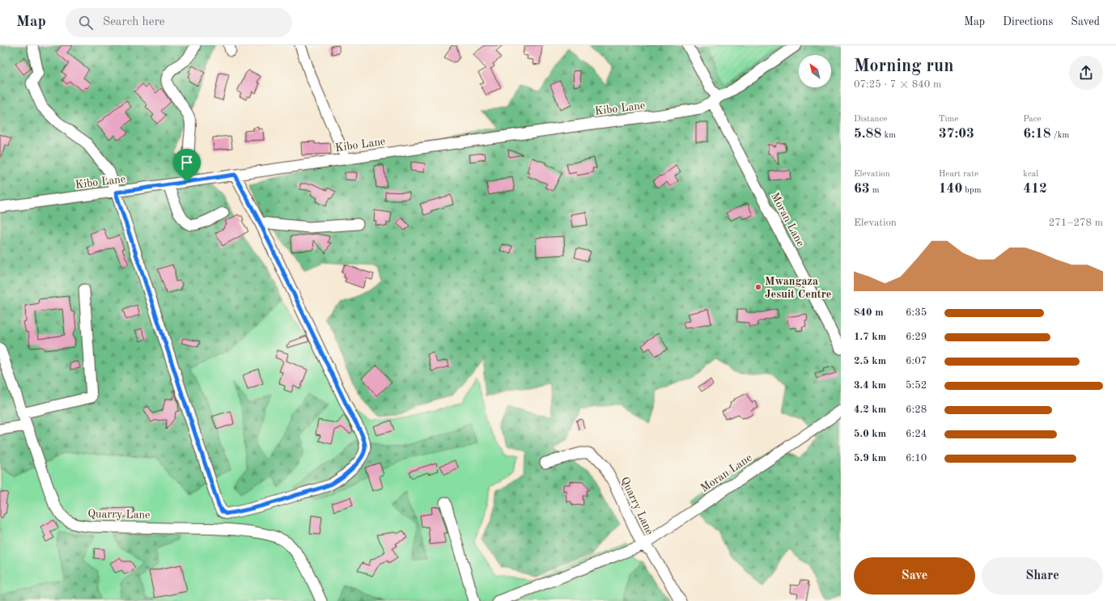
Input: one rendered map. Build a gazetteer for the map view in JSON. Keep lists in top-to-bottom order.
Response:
{
  "streets": {
    "street": ["Kibo Lane", "Moran Lane", "Quarry Lane"]
  },
  "crossings": [
    ["Kibo Lane", "Moran Lane"],
    ["Moran Lane", "Quarry Lane"]
  ],
  "places": ["Mwangaza Jesuit Centre"],
  "north": "top left",
  "page": {
    "header": "Map",
    "search": "Search here",
    "nav": ["Map", "Directions", "Saved"],
    "heading": ["Morning run", "07:25 · 7 × 840 m"],
    "stats": [
      ["Distance", "5.88 km"],
      ["Time", "37:03"],
      ["Pace", "6:18 /km"],
      ["Elevation", "63 m"],
      ["Heart rate", "140 bpm"],
      ["kcal", "412"]
    ],
    "chart": ["Elevation", "271–278 m"],
    "list": [
      {
        "name": "840 m",
        "note": "6:35"
      },
      {
        "name": "1.7 km",
        "note": "6:29"
      },
      {
        "name": "2.5 km",
        "note": "6:07"
      },
      {
        "name": "3.4 km",
        "note": "5:52"
      },
      {
        "name": "4.2 km",
        "note": "6:28"
      },
      {
        "name": "5.0 km",
        "note": "6:24"
      },
      {
        "name": "5.9 km",
        "note": "6:10"
      }
    ],
    "buttons": ["Save", "Share"]
  }
}
